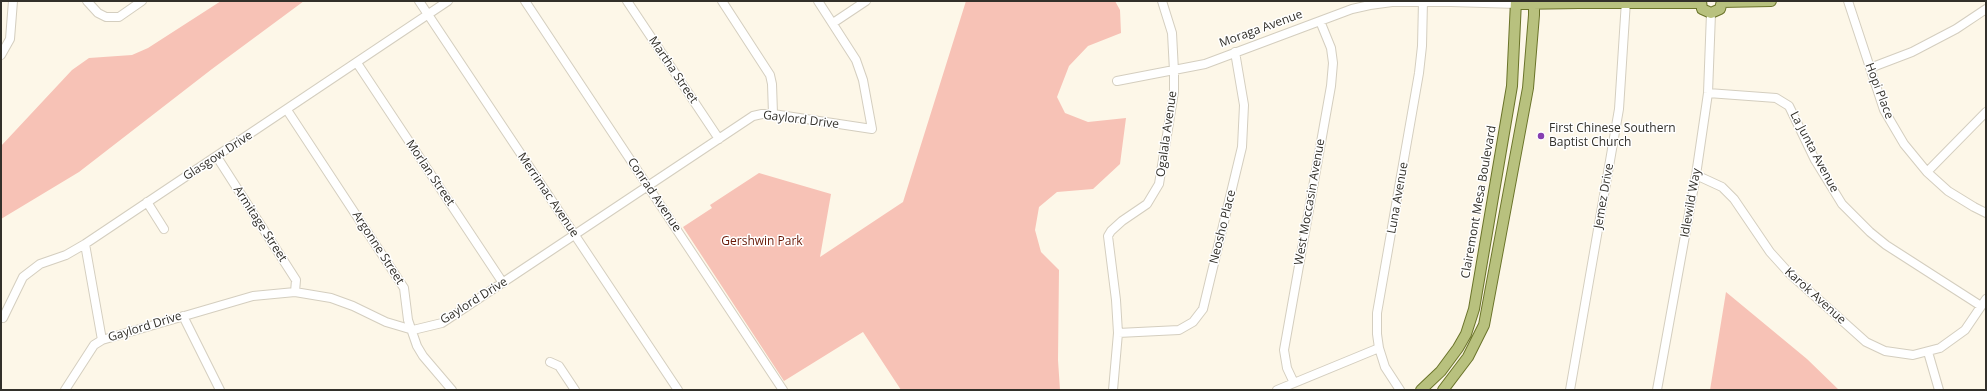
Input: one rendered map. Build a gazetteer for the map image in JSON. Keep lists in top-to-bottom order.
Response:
{
  "streets": {
    "main road": ["Moraga Avenue", "Clairemont Mesa Boulevard"],
    "street": [
      "Martha Street",
      "Hopi Place",
      "Gaylord Drive",
      "Ogalala Avenue",
      "La Junta Avenue",
      "Glasgow Drive",
      "Morlan Street",
      "Merrimac Avenue",
      "Conrad Avenue",
      "Jemez Drive",
      "Luna Avenue",
      "West Moccasin Avenue",
      "Idlewild Way",
      "Armitage Street",
      "Neosho Place",
      "Argonne Street",
      "Karok Avenue"
    ]
  },
  "crossings": [
    ["Moraga Avenue", "Ogalala Avenue"],
    ["Moraga Avenue", "Jemez Drive"],
    ["Moraga Avenue", "Luna Avenue"],
    ["Moraga Avenue", "West Moccasin Avenue"],
    ["Moraga Avenue", "Clairemont Mesa Boulevard"],
    ["Moraga Avenue", "Neosho Place"],
    ["Martha Street", "Gaylord Drive"],
    ["Gaylord Drive", "Morlan Street"],
    ["Gaylord Drive", "Merrimac Avenue"],
    ["Gaylord Drive", "Conrad Avenue"],
    ["Gaylord Drive", "Armitage Street"],
    ["Gaylord Drive", "Argonne Street"],
    ["Ogalala Avenue", "Neosho Place"],
    ["La Junta Avenue", "Idlewild Way"],
    ["La Junta Avenue", "Karok Avenue"],
    ["Glasgow Drive", "Morlan Street"],
    ["Glasgow Drive", "Merrimac Avenue"],
    ["Glasgow Drive", "Armitage Street"],
    ["Glasgow Drive", "Argonne Street"],
    ["Idlewild Way", "Karok Avenue"]
  ],
  "parks": ["Gershwin Park"],
  "places": ["First Chinese Southern Baptist Church"]
}
